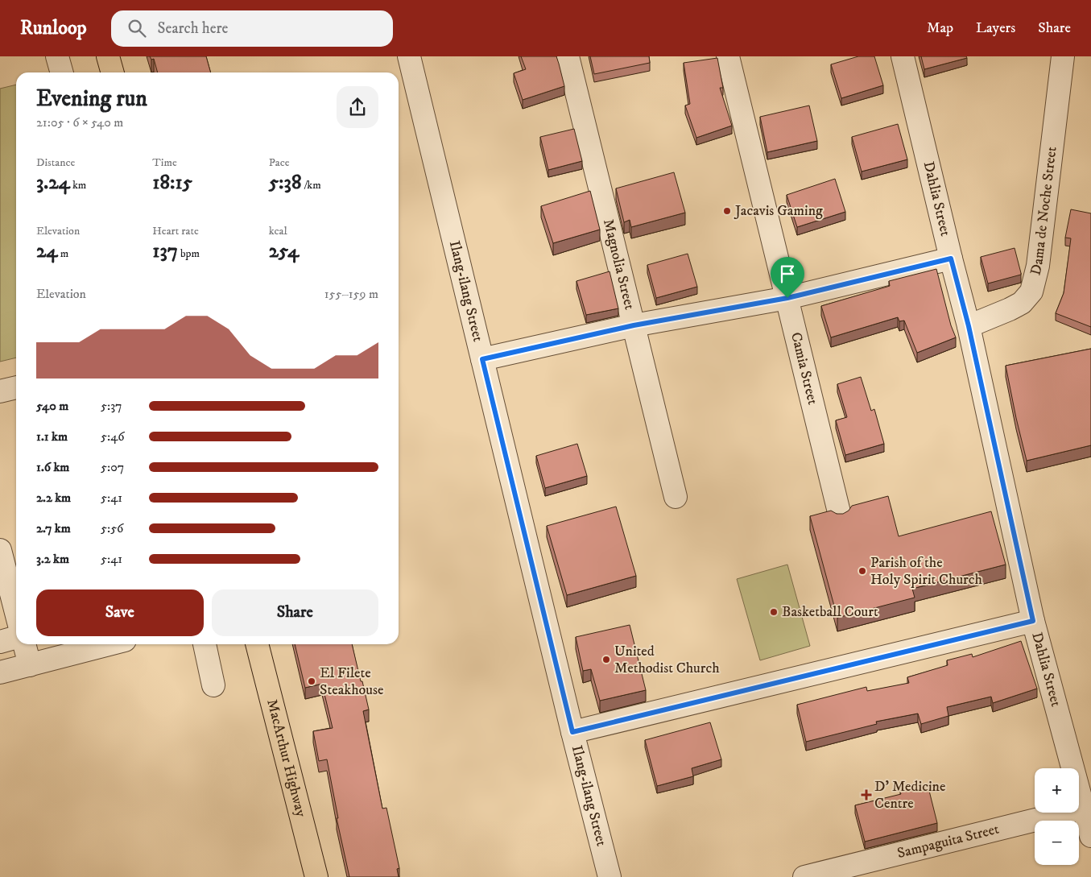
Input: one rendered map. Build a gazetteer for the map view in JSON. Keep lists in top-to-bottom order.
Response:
{
  "streets": {
    "highway": ["MacArthur Highway"],
    "street": [
      "Dahlia Street",
      "Dama de Noche Street",
      "Magnolia Street",
      "Ilang-ilang Street",
      "Camia Street",
      "Sampaguita Street"
    ]
  },
  "crossings": [
    ["Dahlia Street", "Dama de Noche Street"],
    ["Dahlia Street", "Sampaguita Street"]
  ],
  "places": {
    "other": [
      "Jacavis Gaming",
      "Parish of the Holy Spirit Church",
      "Basketball Court",
      "United Methodist Church",
      "El Filete Steakhouse"
    ],
    "health": ["D' Medicine Centre"]
  },
  "page": {
    "header": "Runloop",
    "search": "Search here",
    "nav": ["Map", "Layers", "Share"],
    "heading": ["Evening run", "21:05 · 6 × 540 m"],
    "stats": [
      ["Distance", "3.24 km"],
      ["Time", "18:15"],
      ["Pace", "5:38 /km"],
      ["Elevation", "24 m"],
      ["Heart rate", "137 bpm"],
      ["kcal", "254"]
    ],
    "chart": ["Elevation", "155–159 m"],
    "list": [
      {
        "name": "540 m",
        "note": "5:37"
      },
      {
        "name": "1.1 km",
        "note": "5:46"
      },
      {
        "name": "1.6 km",
        "note": "5:07"
      },
      {
        "name": "2.2 km",
        "note": "5:41"
      },
      {
        "name": "2.7 km",
        "note": "5:56"
      },
      {
        "name": "3.2 km",
        "note": "5:41"
      }
    ],
    "buttons": ["Save", "Share"],
    "map_buttons": ["+", "−"]
  }
}
